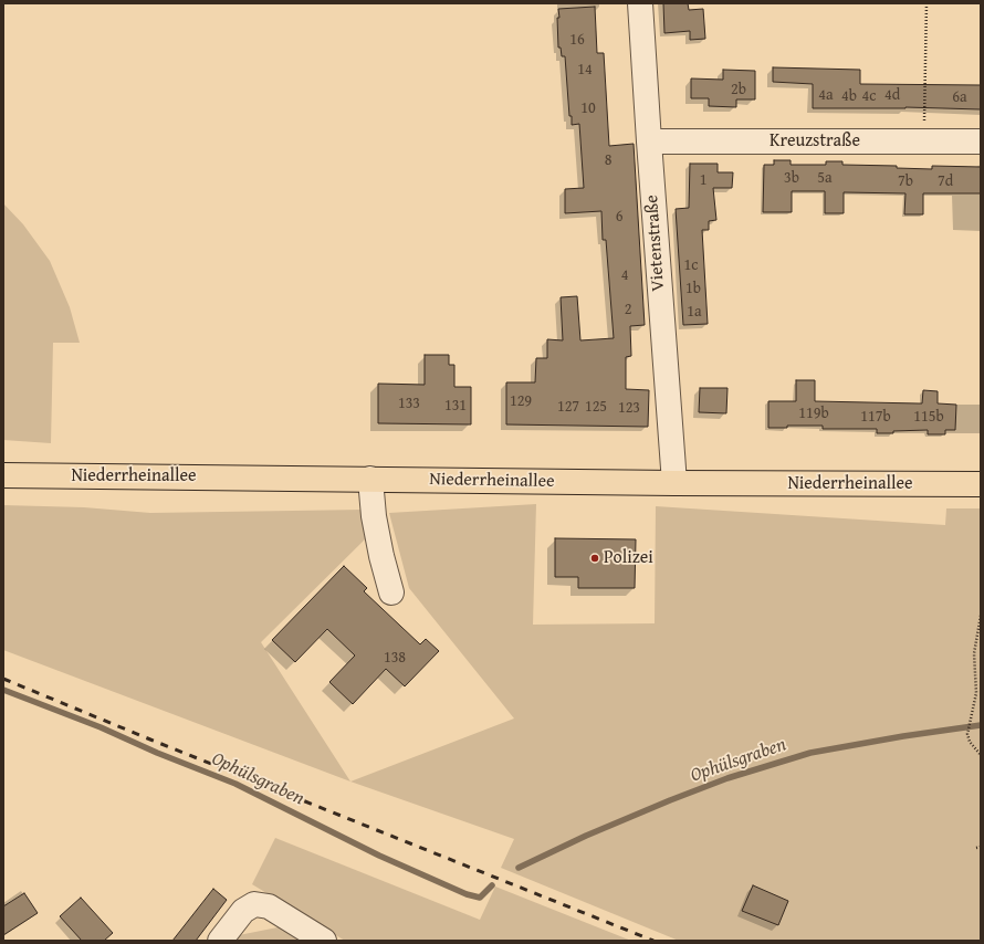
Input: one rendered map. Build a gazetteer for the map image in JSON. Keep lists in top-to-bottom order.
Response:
{
  "streets": {
    "main road": ["Niederrheinallee"],
    "street": ["Kreuzstraße", "Vietenstraße"]
  },
  "crossings": [
    ["Kreuzstraße", "Vietenstraße"],
    ["Vietenstraße", "Niederrheinallee"]
  ],
  "water": ["Ophülsgraben"],
  "places": ["Polizei"],
  "house_numbers": [
    "16",
    "14",
    "2b",
    "4a",
    "4d",
    "4b",
    "4c",
    "6a",
    "10",
    "8",
    "3b",
    "5a",
    "1",
    "7b",
    "7d",
    "6",
    "1c",
    "4",
    "1b",
    "2",
    "1a",
    "129",
    "133",
    "131",
    "127",
    "125",
    "123",
    "119b",
    "117b",
    "115b",
    "138"
  ]
}
